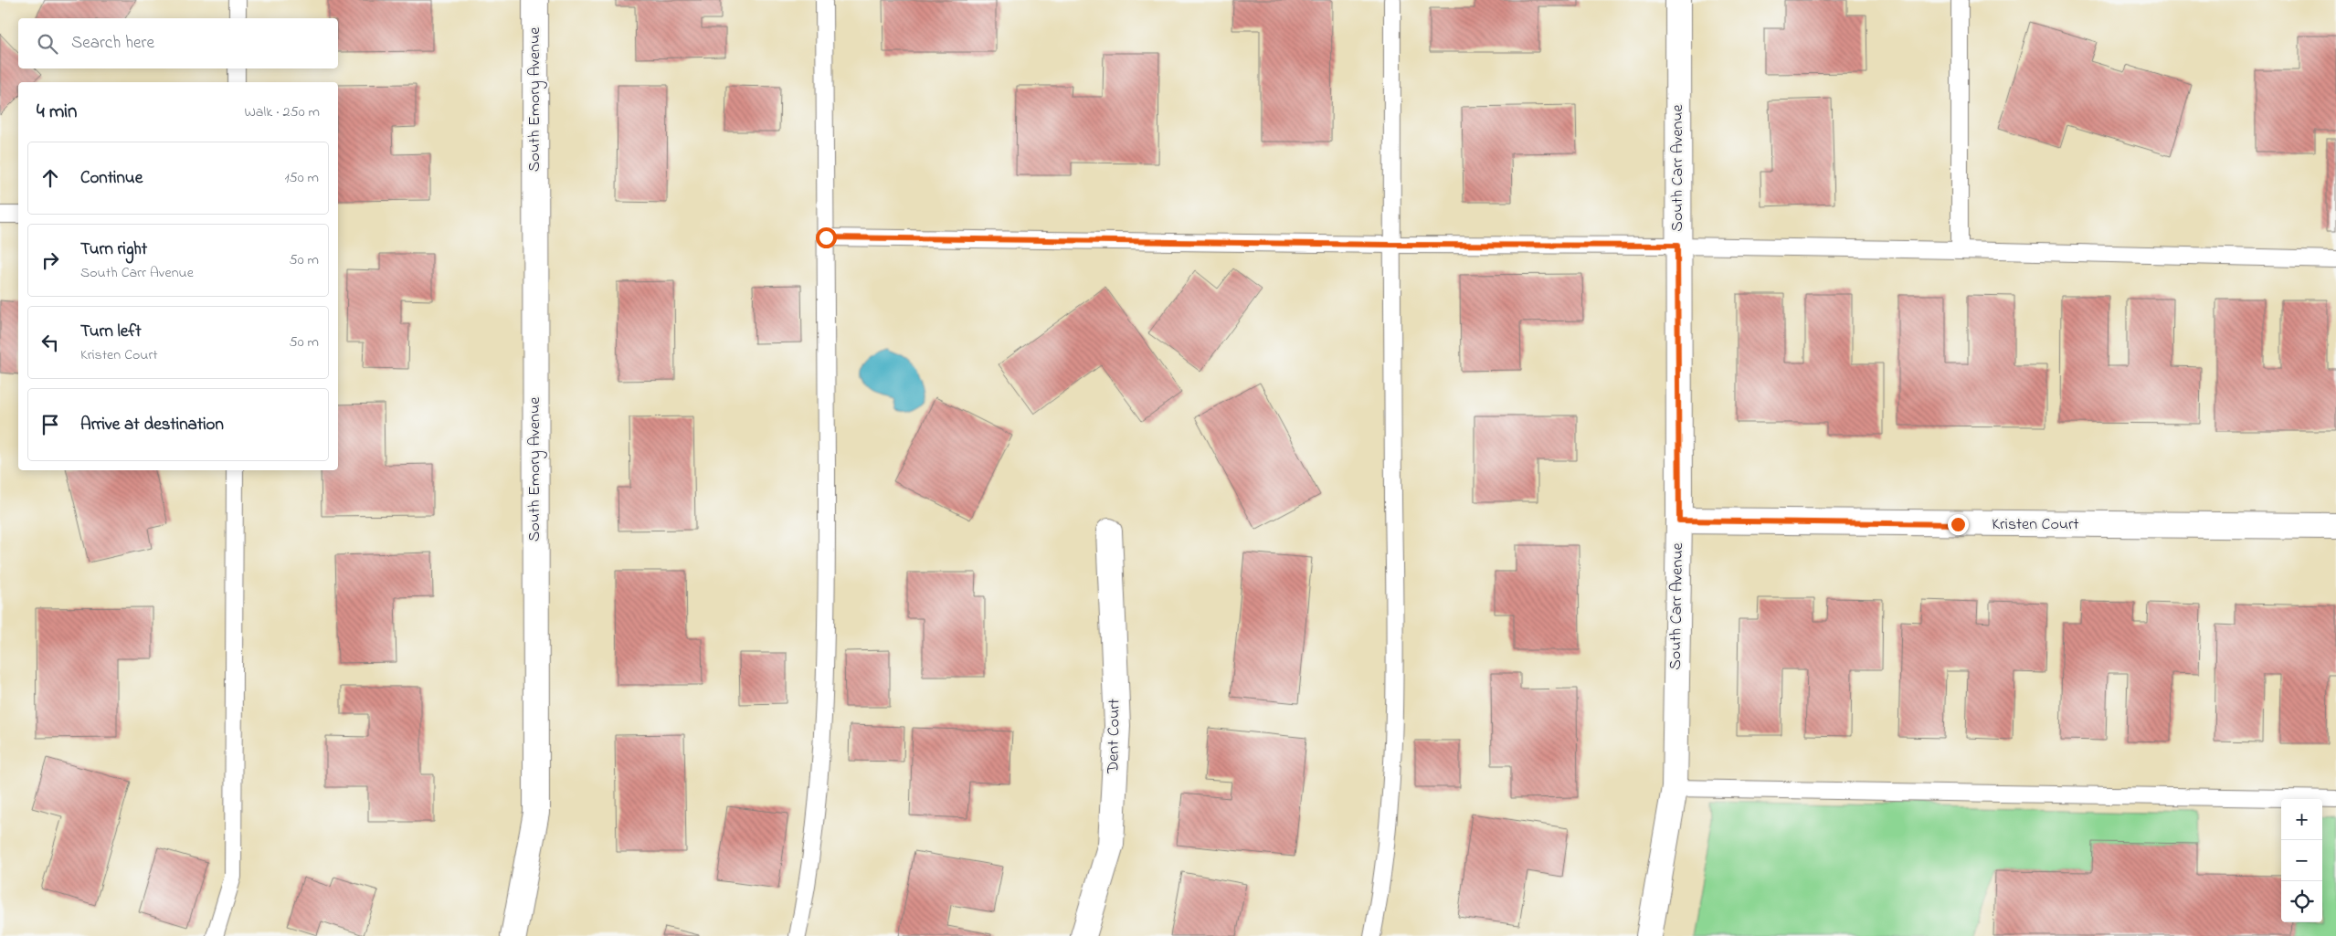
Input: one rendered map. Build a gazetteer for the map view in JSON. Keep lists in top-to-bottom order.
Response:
{
  "streets": {
    "street": [
      "South Emory Avenue",
      "South Carr Avenue",
      "Kristen Court",
      "Dent Court"
    ]
  },
  "crossings": [
    ["South Carr Avenue", "Kristen Court"]
  ],
  "page": {
    "search": "Search here",
    "heading": ["4 min", "Walk · 250 m"],
    "list": [
      ["Continue", "150 m"],
      ["Turn right", "South Carr Avenue", "50 m"],
      ["Turn left", "Kristen Court", "50 m"],
      "Arrive at destination"
    ],
    "map_buttons": ["+", "−"]
  }
}
